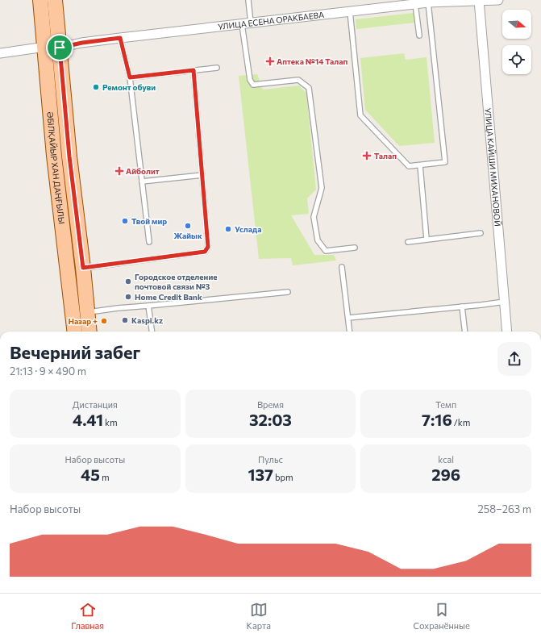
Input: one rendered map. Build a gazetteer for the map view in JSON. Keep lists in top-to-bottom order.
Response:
{
  "streets": {
    "main road": ["ӘБІЛҚАЙЫР ХАН ДАҢҒЫЛЫ"],
    "street": ["УЛИЦА ЕСЕНА ОРАКБАЕВА", "УЛИЦА КАЙШИ МИХАНОВОЙ"]
  },
  "crossings": [
    ["УЛИЦА ЕСЕНА ОРАКБАЕВА", "УЛИЦА КАЙШИ МИХАНОВОЙ"],
    ["УЛИЦА ЕСЕНА ОРАКБАЕВА", "ӘБІЛҚАЙЫР ХАН ДАҢҒЫЛЫ"]
  ],
  "places": {
    "health": ["Аптека №14 Талап", "Талап", "Айболит"],
    "other": [
      "Ремонт обуви",
      "Твой мир",
      "Жайык",
      "Услада",
      "Городское отделение почтовой связи №3",
      "Home Credit Bank",
      "Kaspi.kz",
      "Назар +"
    ]
  },
  "north": "right",
  "page": {
    "heading": ["Вечерний забег", "21:13 · 9 × 490 m"],
    "stats": [
      ["Дистанция", "4.41 km"],
      ["Время", "32:03"],
      ["Темп", "7:16 /km"],
      ["Набор высоты", "45 m"],
      ["Пульс", "137 bpm"],
      ["kcal", "296"]
    ],
    "chart": ["Набор высоты", "258–263 m"],
    "tabs": ["Главная", "Карта", "Сохранённые"]
  }
}
